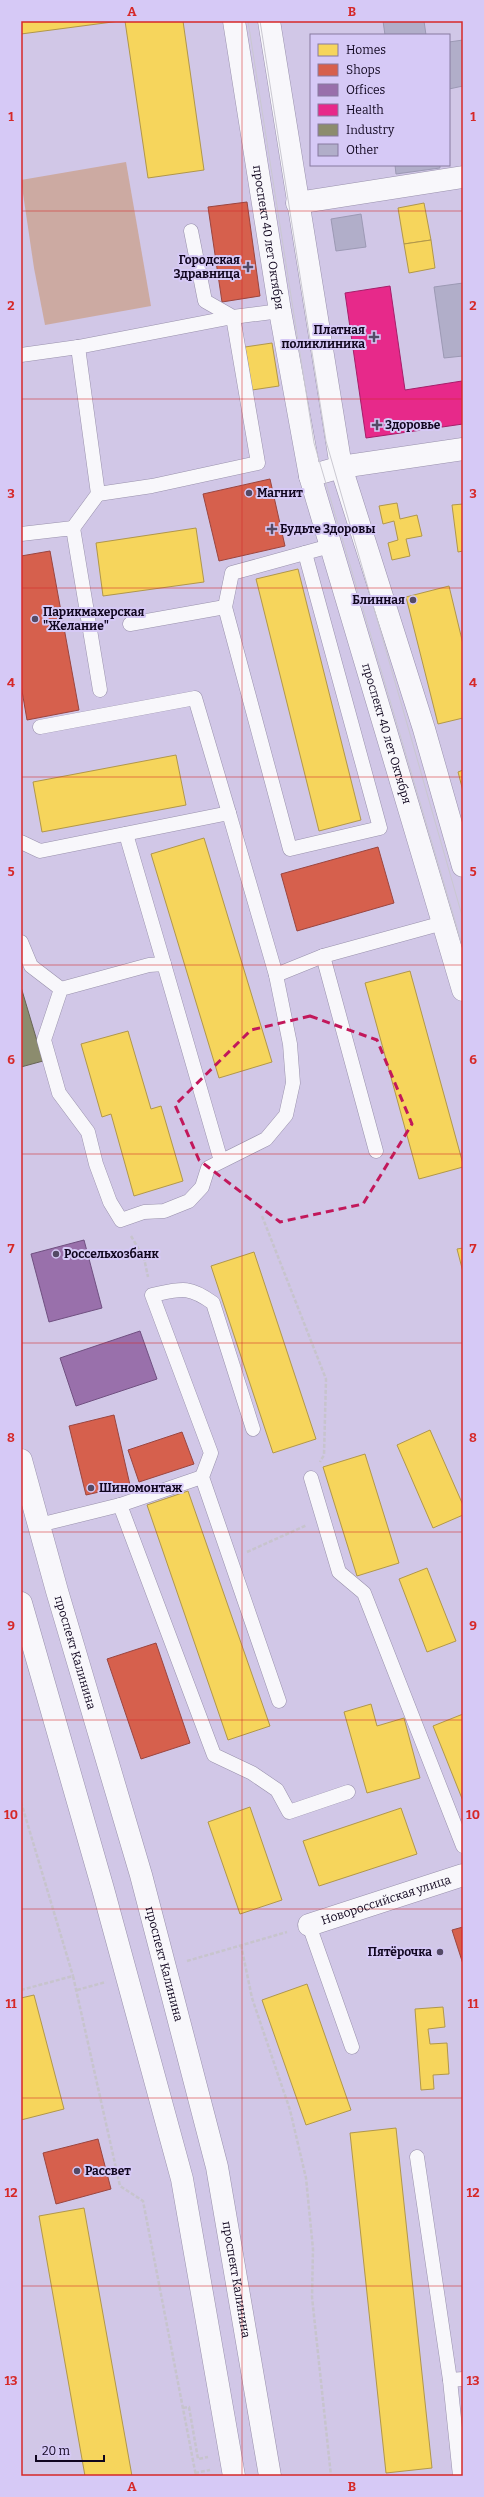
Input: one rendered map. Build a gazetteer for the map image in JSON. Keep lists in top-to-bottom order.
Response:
{
  "streets": {
    "street": ["проспект 40 лет Октября", "проспект Калинина", "Новороссийская улица"]
  },
  "places": {
    "health": [
      "Городская Здравница",
      "Платная поликлиника",
      "Здоровье",
      "Будьте Здоровы"
    ],
    "other": [
      "Магнит",
      "Блинная",
      "Парикмахерская \"Желание\"",
      "Россельхозбанк",
      "Шиномонтаж",
      "Пятёрочка",
      "Рассвет"
    ]
  },
  "legend": [
    "Homes",
    "Shops",
    "Offices",
    "Health",
    "Industry",
    "Other"
  ],
  "scale_bar": "20 m",
  "grid": {
    "columns": ["A", "B"],
    "rows": [
      "1",
      "2",
      "3",
      "4",
      "5",
      "6",
      "7",
      "8",
      "9",
      "10",
      "11",
      "12",
      "13"
    ]
  }
}
